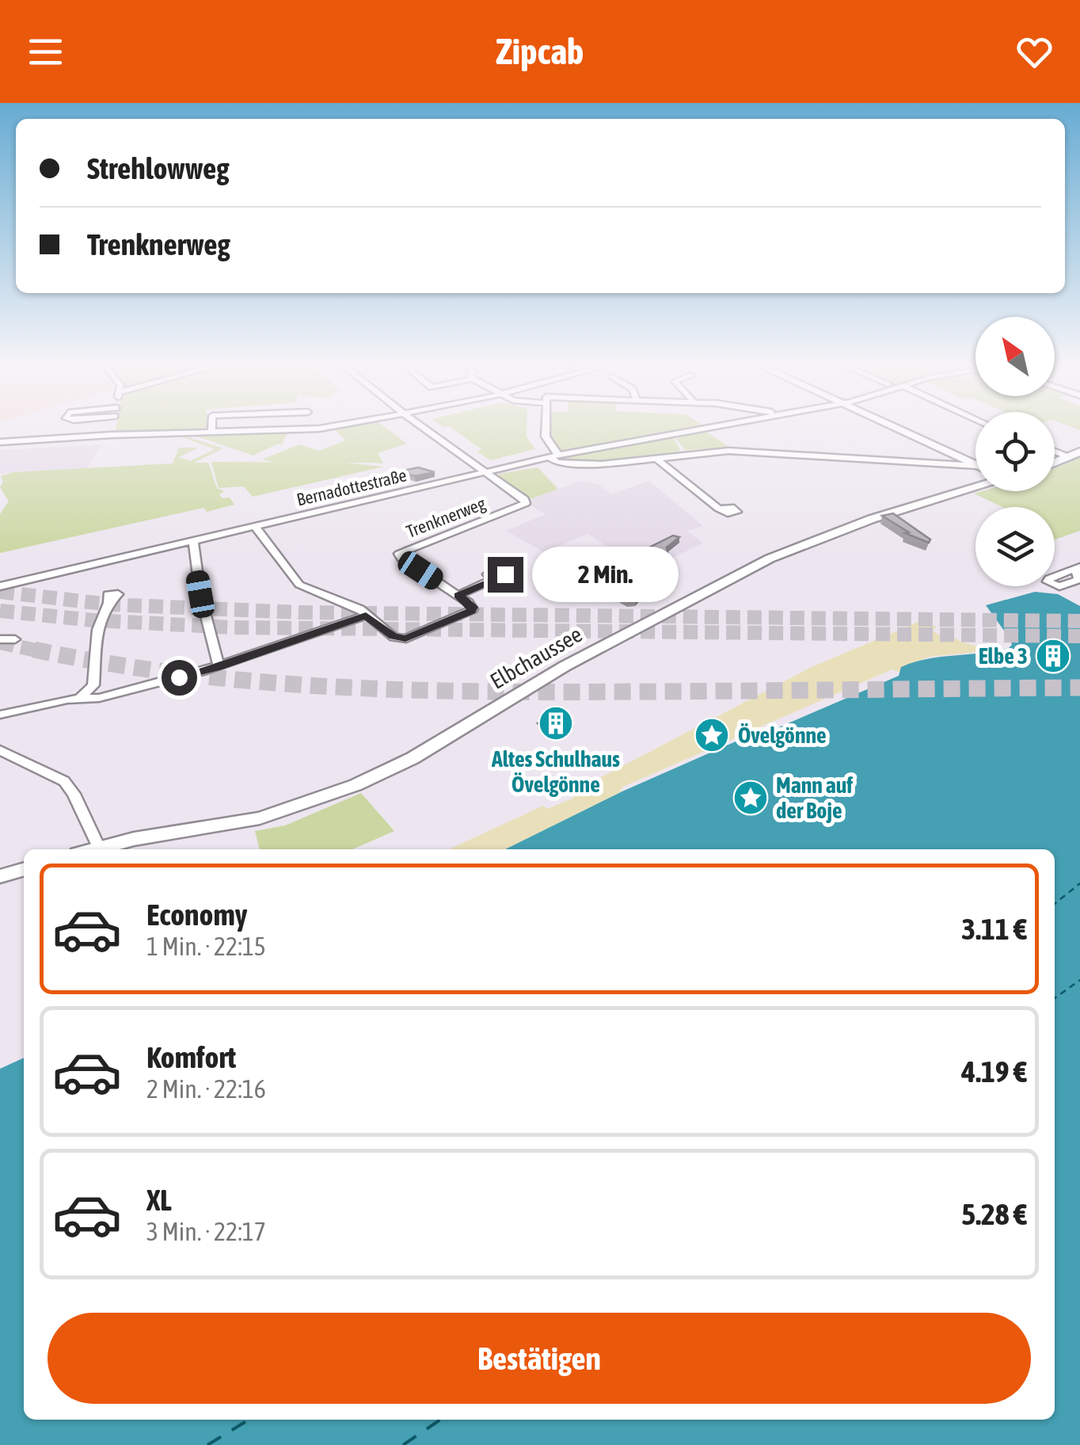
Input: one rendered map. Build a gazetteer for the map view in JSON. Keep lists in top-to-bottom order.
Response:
{
  "streets": {
    "main road": ["Elbchaussee"],
    "street": ["Bernadottestraße", "Trenknerweg"]
  },
  "crossings": [
    ["Bernadottestraße", "Trenknerweg"]
  ],
  "places": {
    "building": ["Elbe 3", "Altes Schulhaus Övelgönne"],
    "place": ["Övelgönne", "Mann auf der Boje"]
  },
  "north": "top left",
  "page": {
    "header": "Zipcab",
    "banner": ["Strehlowweg", "Trenknerweg"],
    "bubble": "2 Min.",
    "list": [
      {
        "name": "Economy",
        "note": "1 Min. · 22:15",
        "value": "3.11 €"
      },
      {
        "name": "Komfort",
        "note": "2 Min. · 22:16",
        "value": "4.19 €"
      },
      {
        "name": "XL",
        "note": "3 Min. · 22:17",
        "value": "5.28 €"
      }
    ],
    "buttons": "Bestätigen"
  }
}
